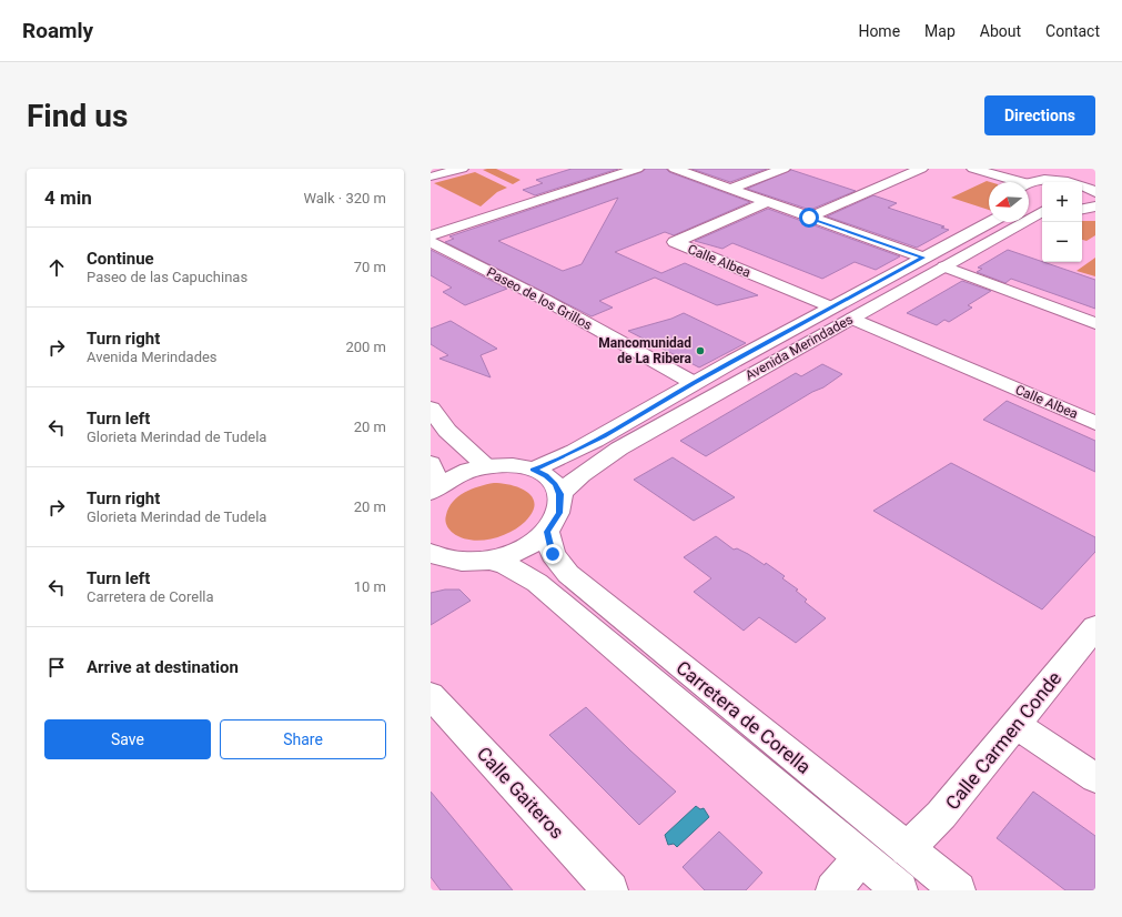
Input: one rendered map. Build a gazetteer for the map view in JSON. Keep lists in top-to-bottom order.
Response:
{
  "streets": {
    "street": [
      "Calle Albea",
      "Paseo de los Grillos",
      "Avenida Merindades",
      "Carretera de Corella",
      "Calle Carmen Conde",
      "Calle Gaiteros"
    ]
  },
  "crossings": [
    ["Calle Albea", "Avenida Merindades"],
    ["Paseo de los Grillos", "Avenida Merindades"],
    ["Carretera de Corella", "Calle Carmen Conde"]
  ],
  "places": ["Mancomunidad de La Ribera"],
  "north": "left",
  "page": {
    "header": "Roamly",
    "nav": [
      "Home",
      "Map",
      "About",
      "Contact"
    ],
    "buttons": [
      "Directions",
      ["Save", "Share"]
    ],
    "title": "Find us",
    "heading": ["4 min", "Walk · 320 m"],
    "map_buttons": ["+", "−"],
    "list": [
      ["Continue", "Paseo de las Capuchinas", "70 m"],
      ["Turn right", "Avenida Merindades", "200 m"],
      ["Turn left", "Glorieta Merindad de Tudela", "20 m"],
      ["Turn right", "Glorieta Merindad de Tudela", "20 m"],
      ["Turn left", "Carretera de Corella", "10 m"],
      "Arrive at destination"
    ]
  }
}
